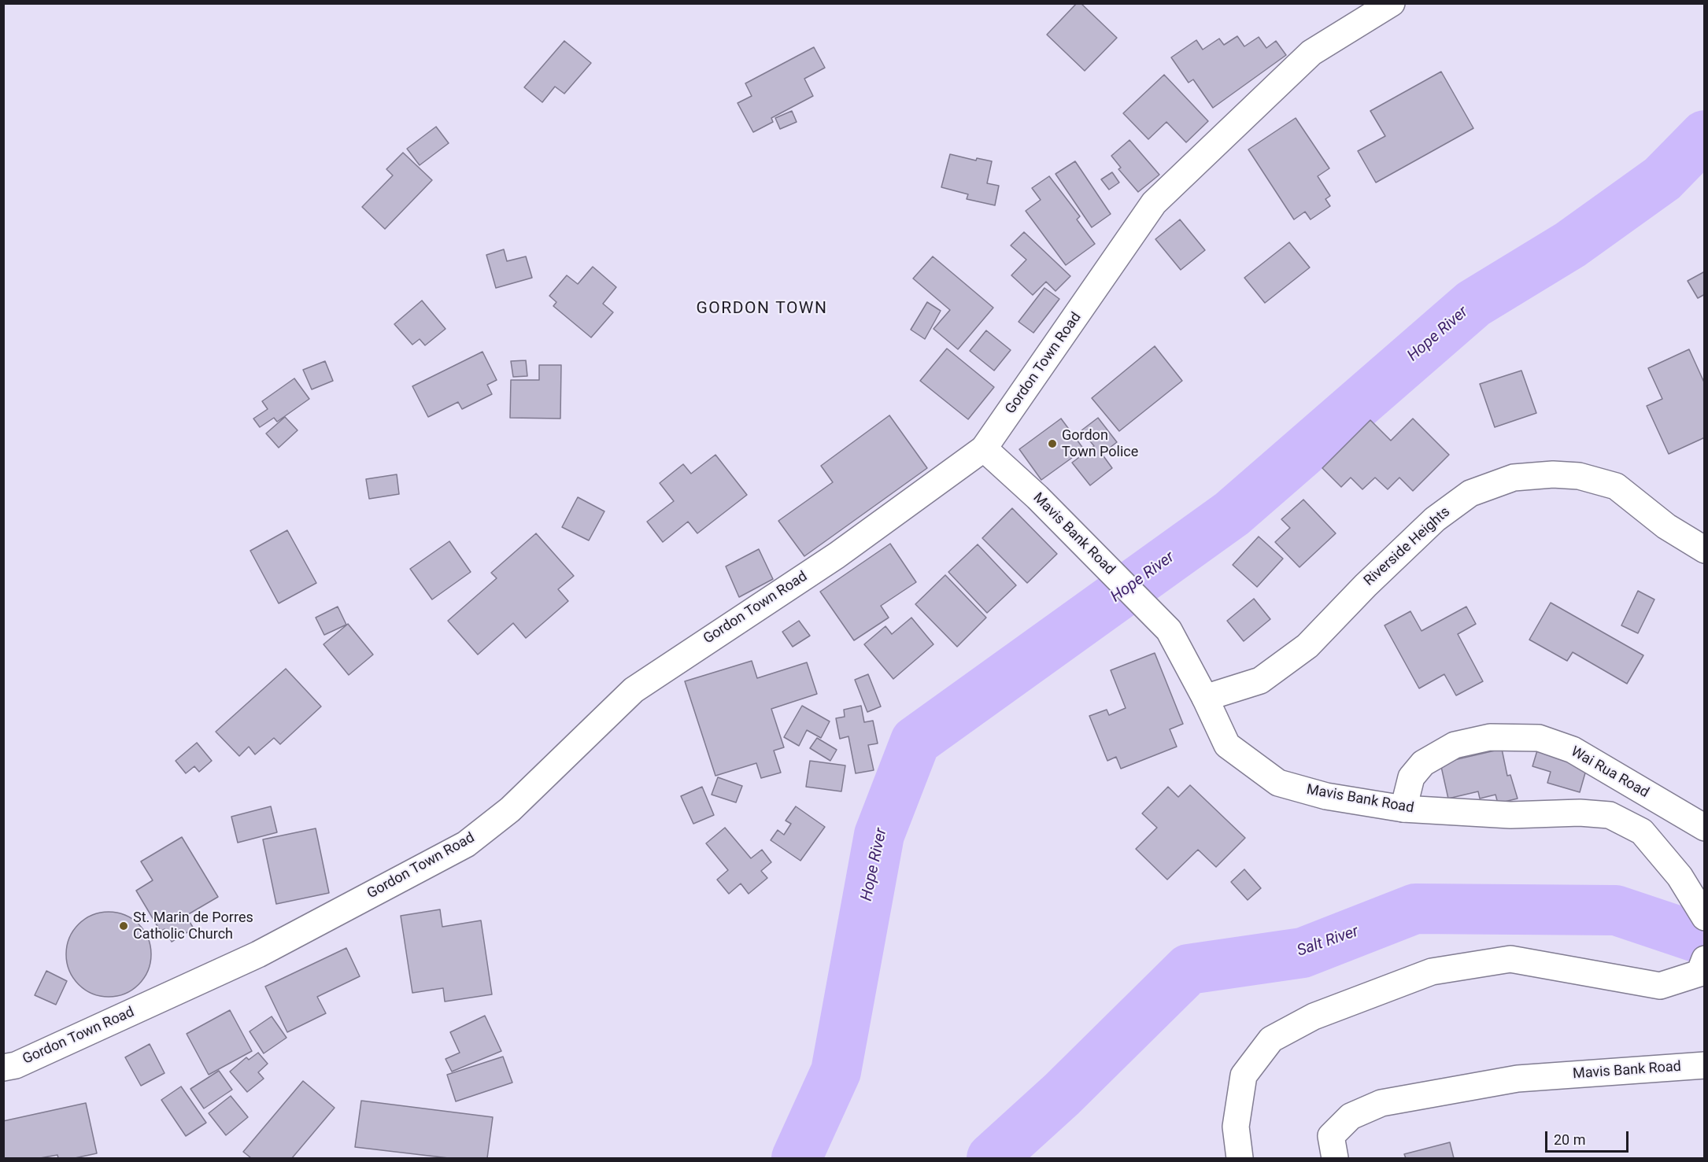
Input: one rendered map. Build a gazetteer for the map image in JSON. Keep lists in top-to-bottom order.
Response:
{
  "streets": {
    "street": [
      "Gordon Town Road",
      "Mavis Bank Road",
      "Riverside Heights",
      "Wai Rua Road"
    ]
  },
  "crossings": [
    ["Gordon Town Road", "Mavis Bank Road"],
    ["Mavis Bank Road", "Riverside Heights"],
    ["Mavis Bank Road", "Wai Rua Road"]
  ],
  "districts": ["GORDON TOWN"],
  "water": ["Hope River", "Salt River"],
  "places": ["Gordon Town Police", "St. Marin de Porres Catholic Church"],
  "scale_bar": "20 m"
}
